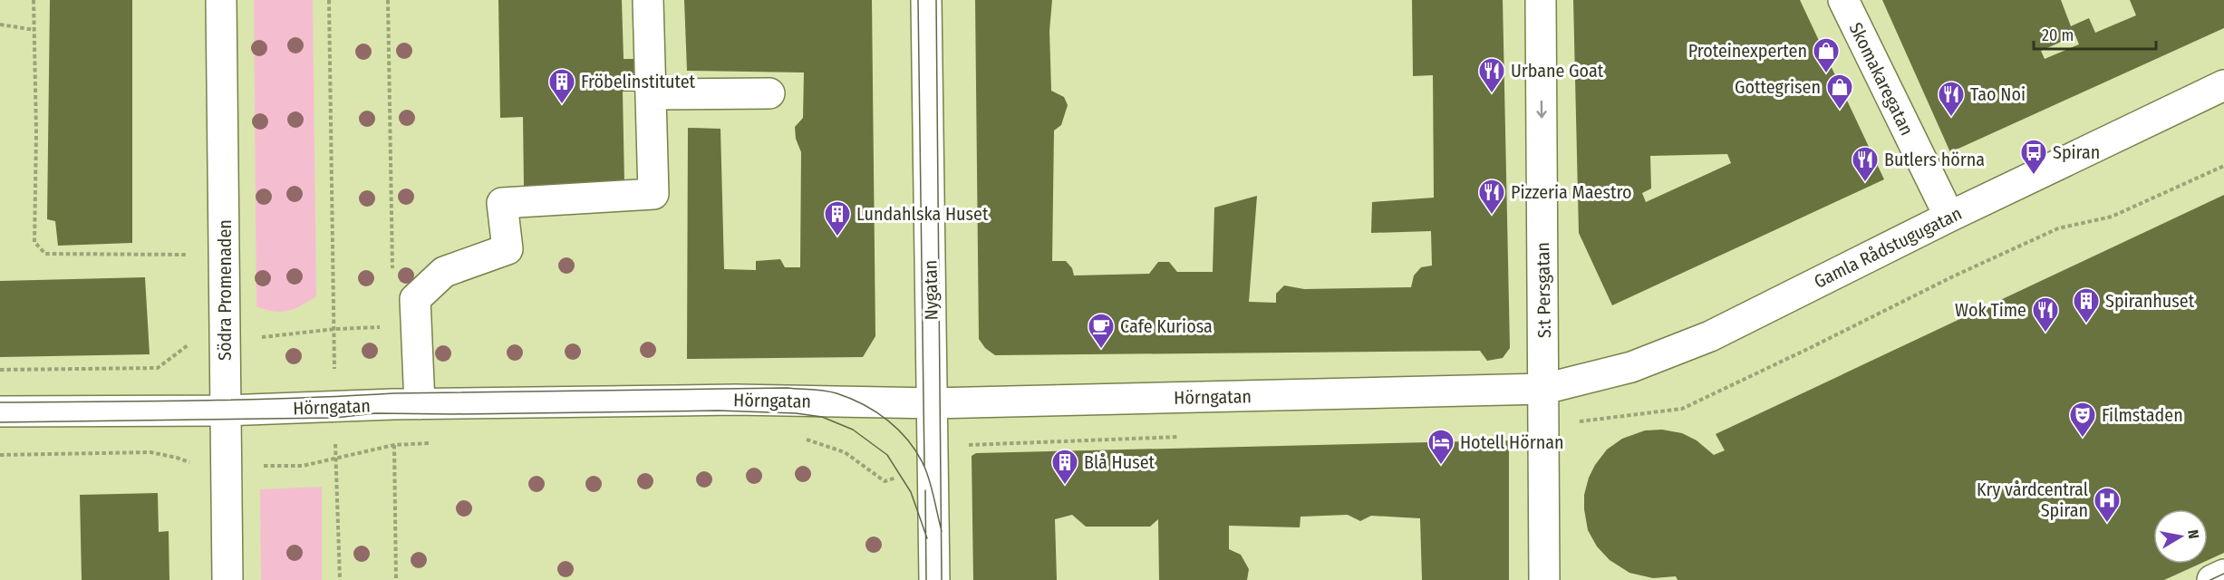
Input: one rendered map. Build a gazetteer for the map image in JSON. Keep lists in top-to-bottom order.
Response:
{
  "streets": {
    "street": [
      "Skomakaregatan",
      "Gamla Rådstugugatan",
      "Södra Promenaden",
      "Nygatan",
      "S:t Persgatan",
      "Hörngatan"
    ]
  },
  "crossings": [
    ["Skomakaregatan", "Gamla Rådstugugatan"],
    ["Gamla Rådstugugatan", "S:t Persgatan"],
    ["Gamla Rådstugugatan", "Hörngatan"],
    ["Södra Promenaden", "Hörngatan"],
    ["Nygatan", "Hörngatan"],
    ["S:t Persgatan", "Hörngatan"]
  ],
  "one_way": ["S:t Persgatan"],
  "places": {
    "shop": ["Proteinexperten", "Gottegrisen"],
    "restaurant": [
      "Urbane Goat",
      "Tao Noi",
      "Butlers hörna",
      "Pizzeria Maestro",
      "Wok Time"
    ],
    "building": [
      "Fröbelinstitutet",
      "Lundahlska Huset",
      "Spiranhuset",
      "Blå Huset"
    ],
    "bus stop": ["Spiran"],
    "cafe": ["Cafe Kuriosa"],
    "theatre": ["Filmstaden"],
    "hotel": ["Hotell Hörnan"],
    "hospital": ["Kry vårdcentral Spiran"]
  },
  "scale_bar": "20 m",
  "north": "right"
}
